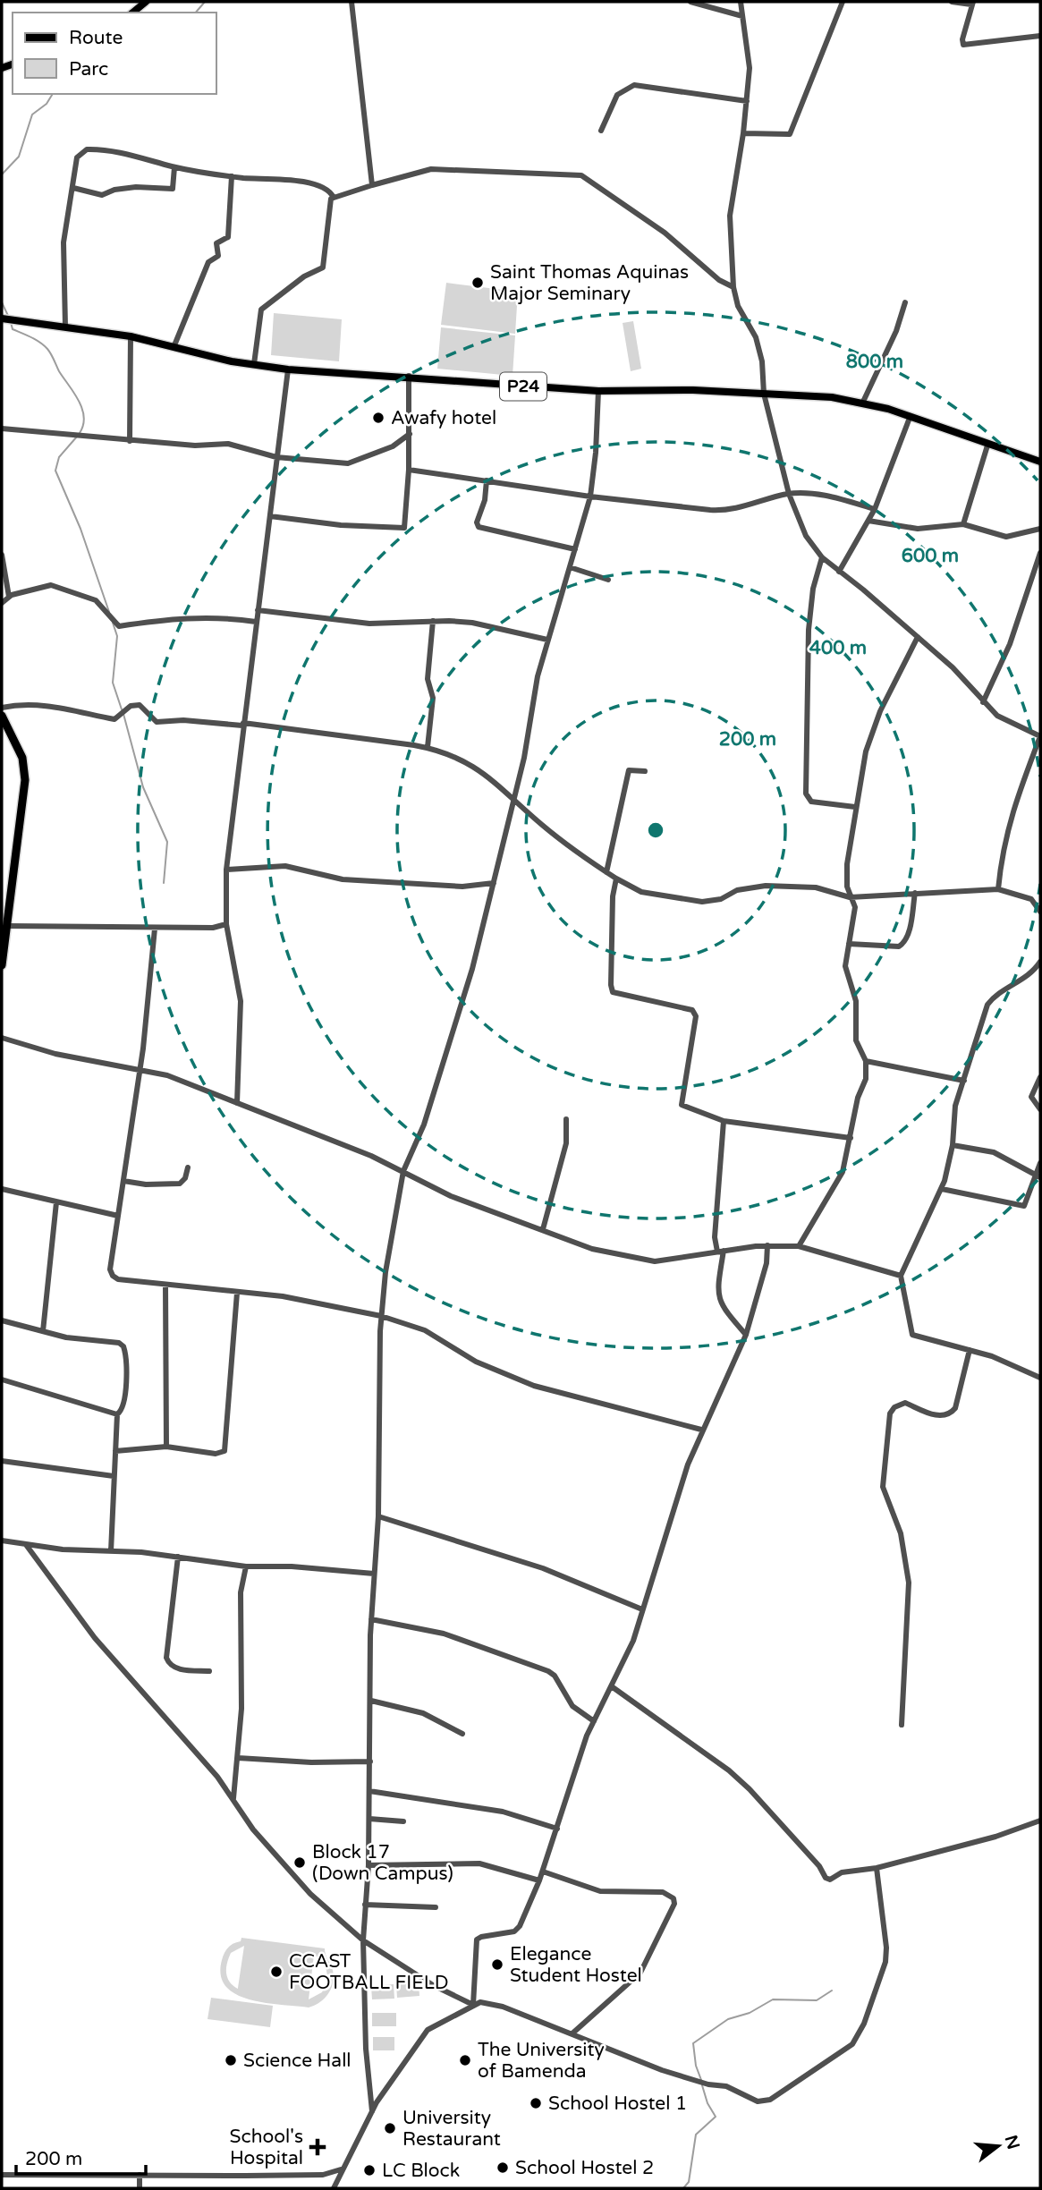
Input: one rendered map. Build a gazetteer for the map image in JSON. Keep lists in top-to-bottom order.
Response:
{
  "streets": {
    "main road": ["P24"]
  },
  "places": {
    "other": [
      "Saint Thomas Aquinas Major Seminary",
      "Awafy hotel",
      "Block 17 (Down Campus)",
      "Elegance Student Hostel",
      "CCAST FOOTBALL FIELD",
      "Science Hall",
      "The University of Bamenda",
      "School Hostel 1",
      "University Restaurant",
      "School Hostel 2",
      "LC Block"
    ],
    "health": ["School's Hospital"]
  },
  "legend": ["Route", "Parc"],
  "scale_bar": "200 m",
  "north": "right",
  "rings": [
    "800 m",
    "600 m",
    "400 m",
    "200 m"
  ]
}
